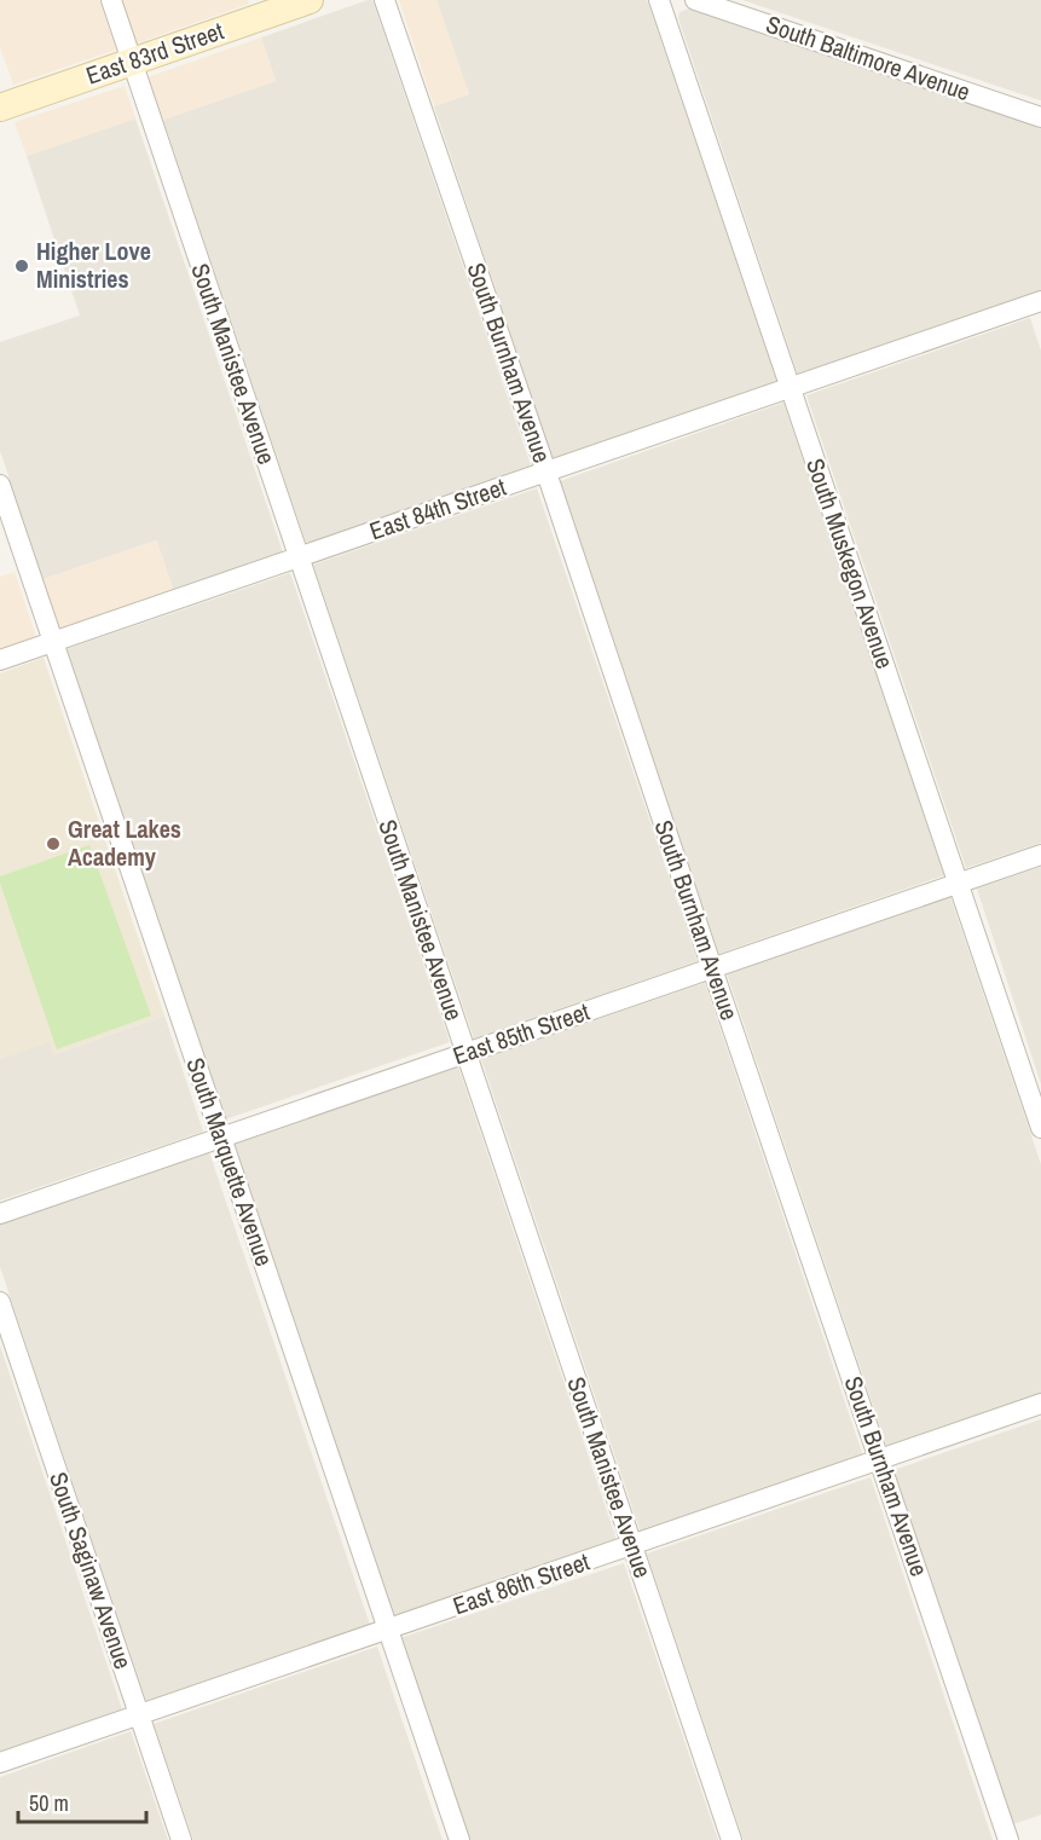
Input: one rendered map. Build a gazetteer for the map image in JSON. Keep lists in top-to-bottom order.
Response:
{
  "streets": {
    "main road": ["East 83rd Street"],
    "street": [
      "South Baltimore Avenue",
      "South Burnham Avenue",
      "South Manistee Avenue",
      "East 84th Street",
      "South Muskegon Avenue",
      "East 85th Street",
      "South Marquette Avenue",
      "South Saginaw Avenue",
      "East 86th Street"
    ]
  },
  "crossings": [
    ["East 83rd Street", "South Manistee Avenue"],
    ["South Burnham Avenue", "East 84th Street"],
    ["South Burnham Avenue", "East 85th Street"],
    ["South Burnham Avenue", "East 86th Street"],
    ["South Manistee Avenue", "East 84th Street"],
    ["South Manistee Avenue", "East 85th Street"],
    ["South Manistee Avenue", "East 86th Street"],
    ["East 84th Street", "South Muskegon Avenue"],
    ["East 84th Street", "South Marquette Avenue"],
    ["South Muskegon Avenue", "East 85th Street"],
    ["East 85th Street", "South Marquette Avenue"],
    ["South Marquette Avenue", "East 86th Street"],
    ["South Saginaw Avenue", "East 86th Street"]
  ],
  "places": ["Higher Love Ministries", "Great Lakes Academy"],
  "scale_bar": "50 m"
}
